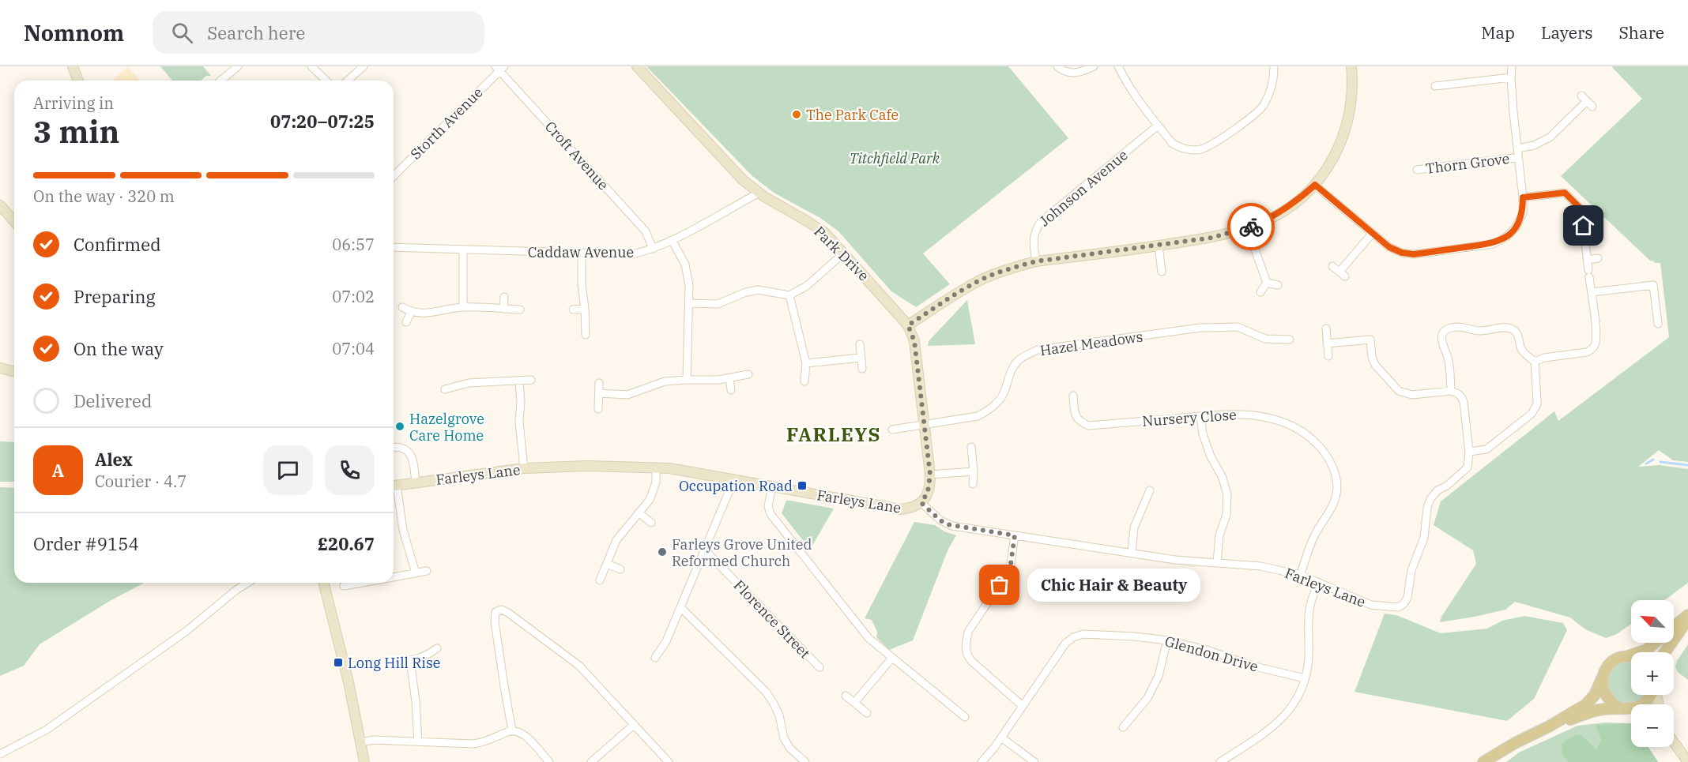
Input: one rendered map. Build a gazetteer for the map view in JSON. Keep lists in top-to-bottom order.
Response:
{
  "streets": {
    "street": [
      "Storth Avenue",
      "Croft Avenue",
      "Thorn Grove",
      "Johnson Avenue",
      "Caddaw Avenue",
      "Park Drive",
      "Hazel Meadows",
      "Nursery Close",
      "Farleys Lane",
      "Florence Street",
      "Glendon Drive"
    ]
  },
  "crossings": [
    ["Storth Avenue", "Croft Avenue"],
    ["Croft Avenue", "Caddaw Avenue"],
    ["Caddaw Avenue", "Park Drive"],
    ["Park Drive", "Hazel Meadows"],
    ["Park Drive", "Farleys Lane"],
    ["Nursery Close", "Farleys Lane"]
  ],
  "districts": ["FARLEYS"],
  "parks": ["Titchfield Park"],
  "places": {
    "other": [
      "The Park Cafe",
      "Hazelgrove Care Home",
      "Farleys Grove United Reformed Church",
      "Chic Hair & Beauty"
    ],
    "transit": ["Occupation Road", "Long Hill Rise"]
  },
  "north": "top left",
  "page": {
    "header": "Nomnom",
    "search": "Search here",
    "nav": ["Map", "Layers", "Share"],
    "heading": ["3 min", "Arriving in", "07:20–07:25"],
    "panel": [
      "Alex",
      "Courier · 4.7",
      "Order #9154",
      "£20.67"
    ],
    "bar": "On the way · 320 m",
    "list": [
      ["Confirmed", "06:57"],
      ["Preparing", "07:02"],
      ["On the way", "07:04"],
      "Delivered"
    ],
    "round": "A",
    "bubble": "Chic Hair & Beauty",
    "map_buttons": ["+", "−"]
  }
}
